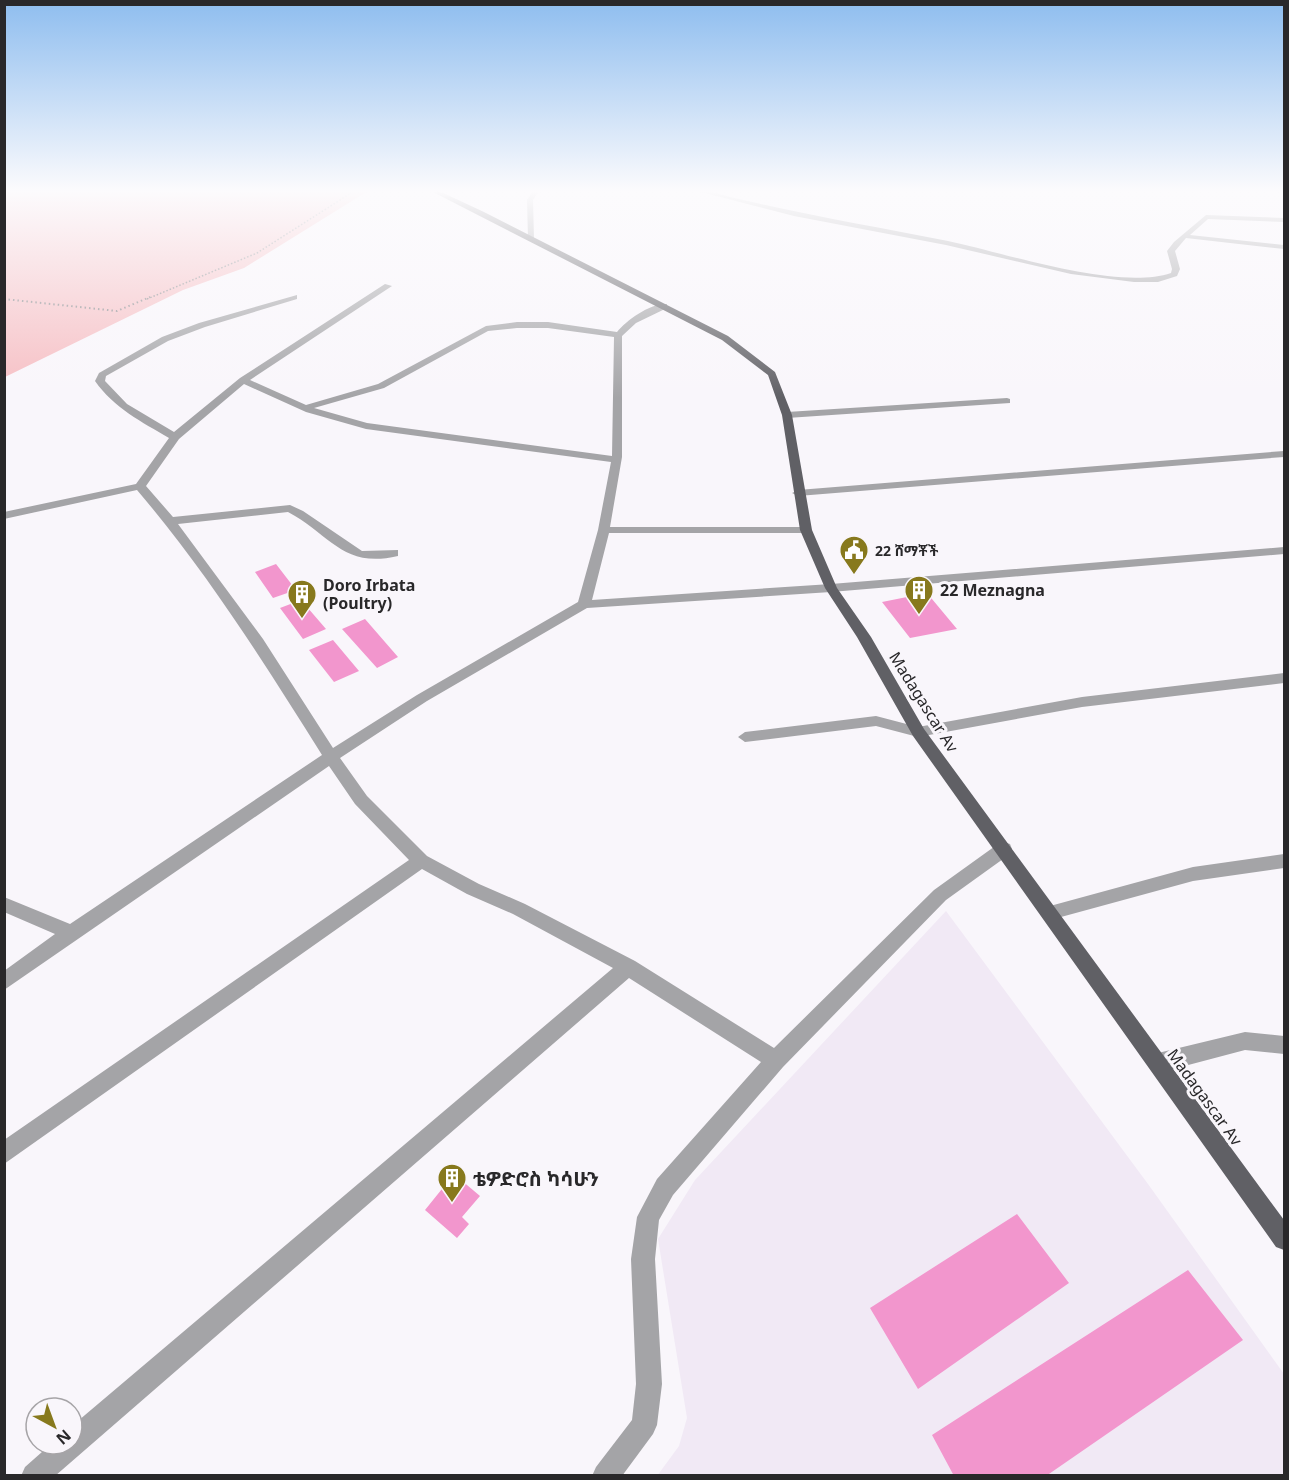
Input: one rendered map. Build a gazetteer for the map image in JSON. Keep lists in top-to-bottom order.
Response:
{
  "streets": {
    "main road": ["Madagascar Av"]
  },
  "places": {
    "public building": ["22 ሸማቾች"],
    "building": ["22 Meznagna", "Doro Irbata (Poultry)", "ቴዎድሮስ ካሳሁን"]
  },
  "north": "bottom right"
}
